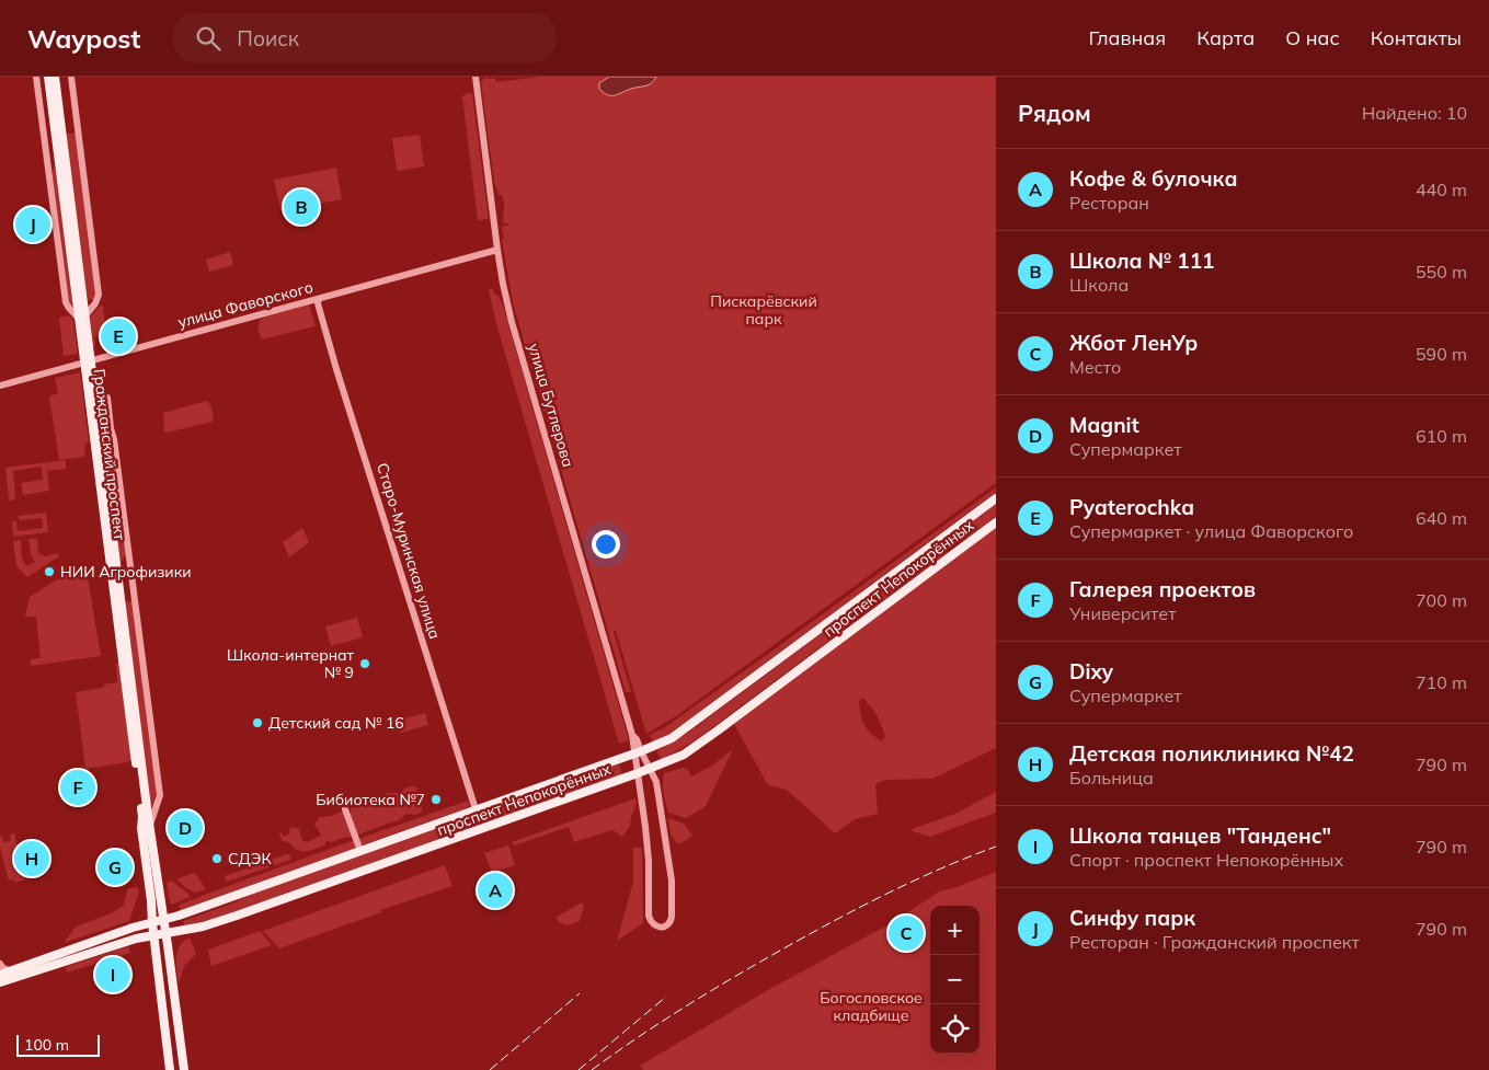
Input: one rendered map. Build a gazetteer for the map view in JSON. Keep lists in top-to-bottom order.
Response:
{
  "streets": {
    "main road": ["Гражданский проспект", "проспект Непокорённых"],
    "street": ["улица Фаворского", "улица Бутлерова", "Старо-Муринская улица"]
  },
  "crossings": [
    ["улица Фаворского", "улица Бутлерова"],
    ["улица Фаворского", "Гражданский проспект"],
    ["улица Фаворского", "Старо-Муринская улица"],
    ["улица Бутлерова", "проспект Непокорённых"],
    ["Гражданский проспект", "проспект Непокорённых"],
    ["Старо-Муринская улица", "проспект Непокорённых"]
  ],
  "parks": ["Пискарёвский парк", "Богословское кладбище"],
  "places": [
    "НИИ Агрофизики",
    "Школа-интернат № 9",
    "Детский сад № 16",
    "Бибиотека №7",
    "СДЭК"
  ],
  "scale_bar": "100 m",
  "page": {
    "header": "Waypost",
    "search": "Поиск",
    "nav": [
      "Главная",
      "Карта",
      "О нас",
      "Контакты"
    ],
    "heading": ["Рядом", "Найдено: 10"],
    "list": [
      {
        "mark": "A",
        "name": "Кофе & булочка",
        "note": "Ресторан",
        "value": "440 m"
      },
      {
        "mark": "B",
        "name": "Школа № 111",
        "note": "Школа",
        "value": "550 m"
      },
      {
        "mark": "C",
        "name": "Жбот ЛенУр",
        "note": "Место",
        "value": "590 m"
      },
      {
        "mark": "D",
        "name": "Magnit",
        "note": "Супермаркет",
        "value": "610 m"
      },
      {
        "mark": "E",
        "name": "Pyaterochka",
        "note": "Супермаркет · улица Фаворского",
        "value": "640 m"
      },
      {
        "mark": "F",
        "name": "Галерея проектов",
        "note": "Университет",
        "value": "700 m"
      },
      {
        "mark": "G",
        "name": "Dixy",
        "note": "Супермаркет",
        "value": "710 m"
      },
      {
        "mark": "H",
        "name": "Детская поликлиника №42",
        "note": "Больница",
        "value": "790 m"
      },
      {
        "mark": "I",
        "name": "Школа танцев \"Танденс\"",
        "note": "Спорт · проспект Непокорённых",
        "value": "790 m"
      },
      {
        "mark": "J",
        "name": "Синфу парк",
        "note": "Ресторан · Гражданский проспект",
        "value": "790 m"
      }
    ],
    "pins": [
      "B",
      "J",
      "E",
      "F",
      "D",
      "H",
      "G",
      "A",
      "C",
      "I"
    ],
    "map_buttons": ["+", "−"],
    "scale": "100 m"
  }
}
